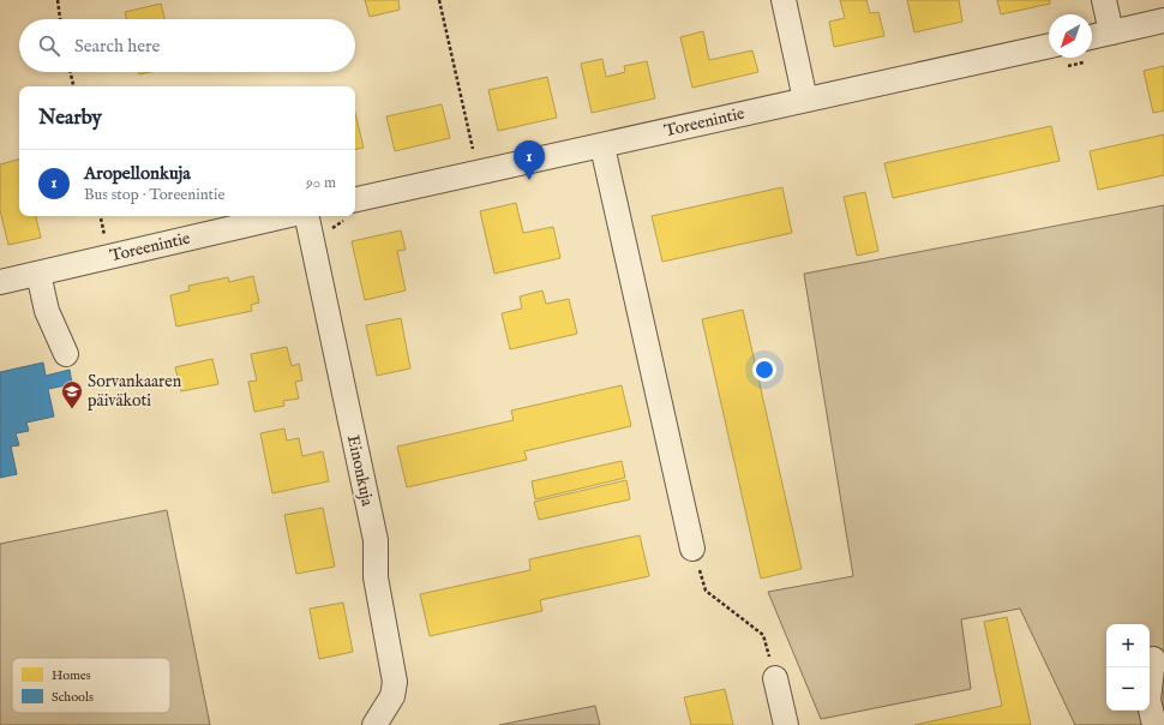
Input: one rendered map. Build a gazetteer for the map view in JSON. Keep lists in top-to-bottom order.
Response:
{
  "streets": {
    "street": ["Toreenintie", "Einonkuja"]
  },
  "places": {
    "school or university": ["Sorvankaaren päiväkoti"]
  },
  "legend": ["Homes", "Schools"],
  "north": "bottom left",
  "page": {
    "search": "Search here",
    "heading": "Nearby",
    "pins": "1",
    "list": [
      {
        "mark": "1",
        "name": "Aropellonkuja",
        "note": "Bus stop · Toreenintie",
        "value": "90 m"
      }
    ],
    "map_buttons": ["+", "−"]
  }
}
